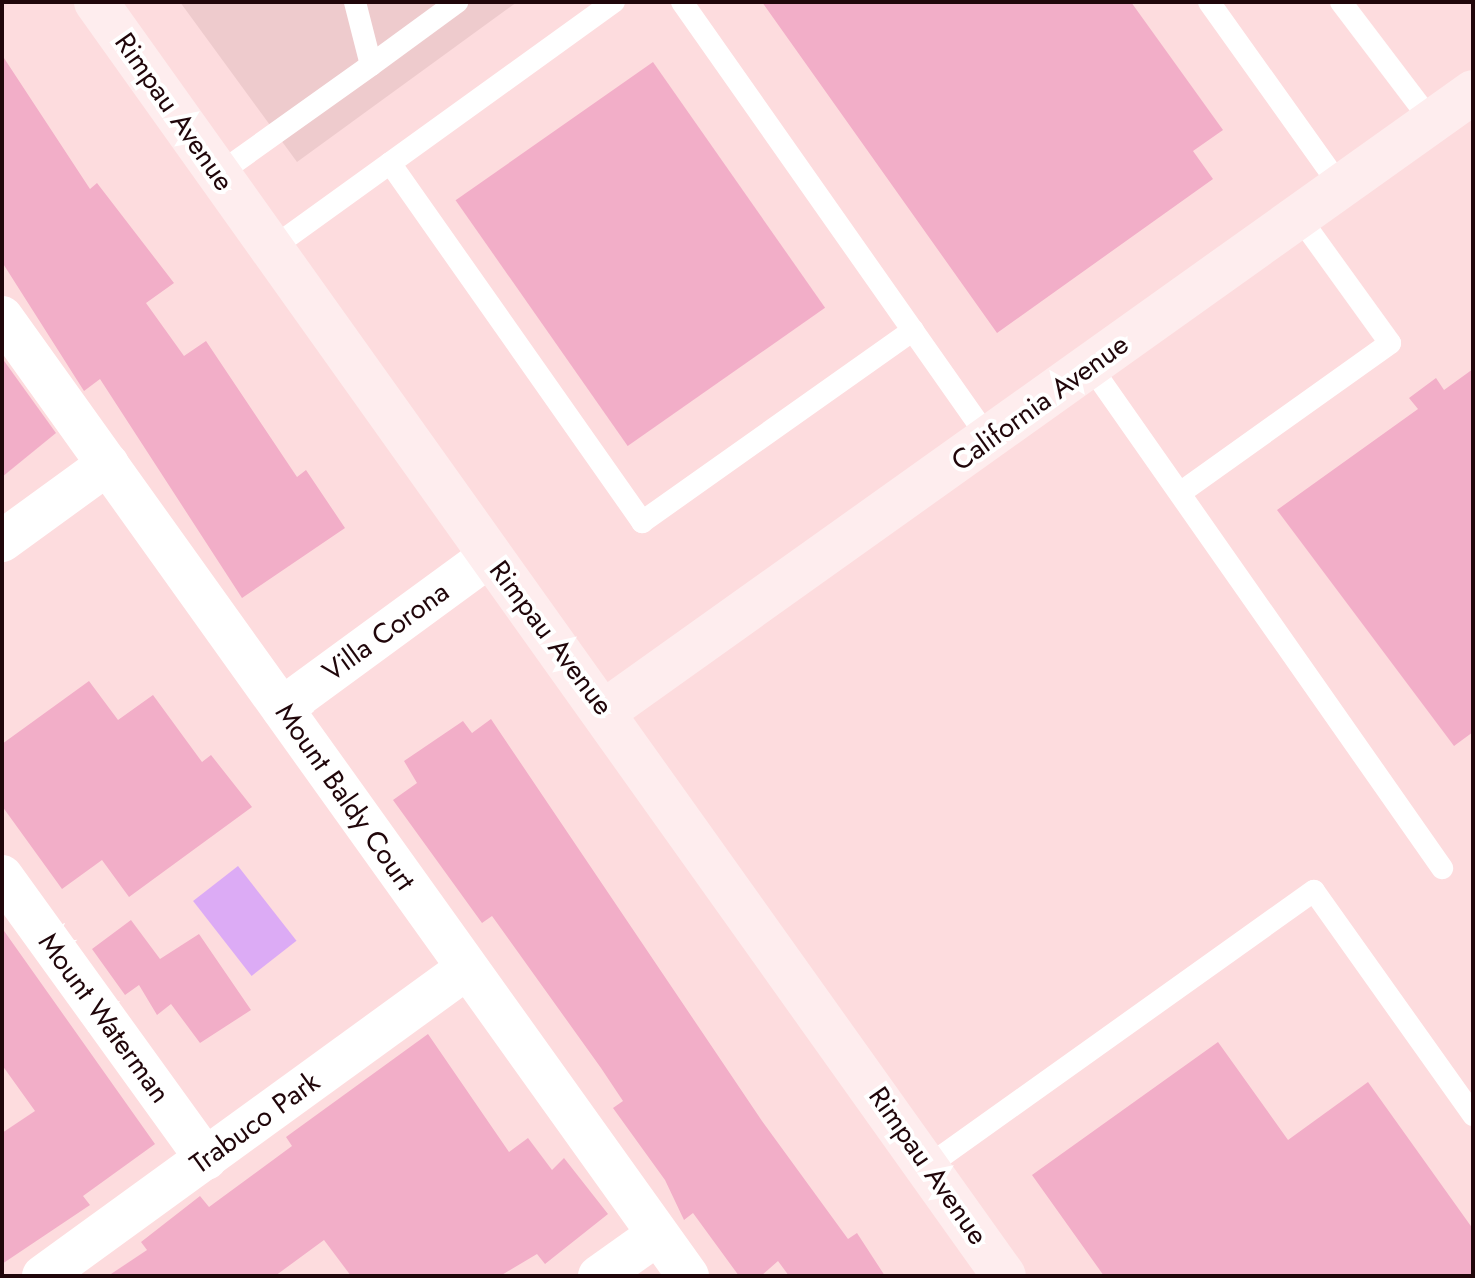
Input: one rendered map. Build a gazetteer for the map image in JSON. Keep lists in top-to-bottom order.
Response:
{
  "streets": {
    "main road": ["Rimpau Avenue", "California Avenue"],
    "street": [
      "Villa Corona",
      "Mount Baldy Court",
      "Mount Waterman",
      "Trabuco Park"
    ]
  },
  "crossings": [
    ["Rimpau Avenue", "California Avenue"],
    ["Rimpau Avenue", "Villa Corona"],
    ["Villa Corona", "Mount Baldy Court"],
    ["Mount Baldy Court", "Trabuco Park"],
    ["Mount Waterman", "Trabuco Park"]
  ]
}
